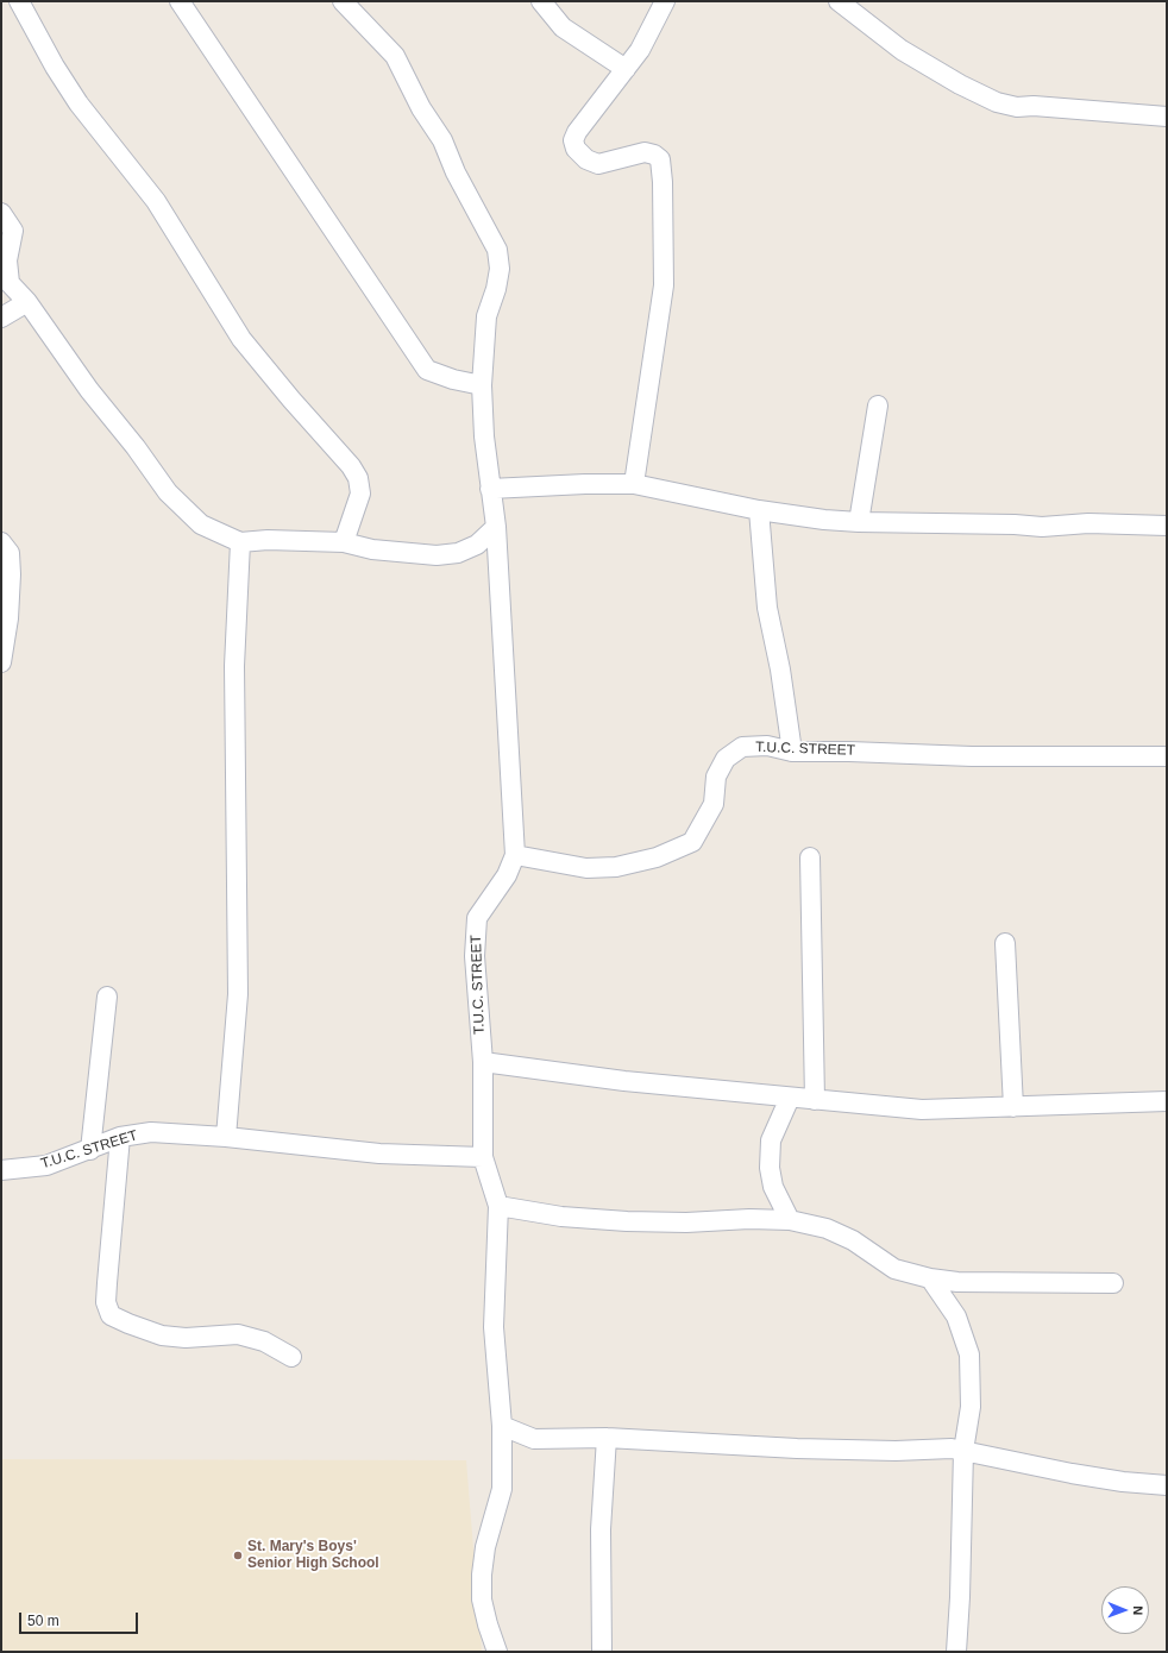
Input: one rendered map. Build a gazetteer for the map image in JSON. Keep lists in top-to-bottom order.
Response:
{
  "streets": {
    "street": ["T.U.C. STREET"]
  },
  "places": ["St. Mary's Boys' Senior High School"],
  "scale_bar": "50 m",
  "north": "right"
}
